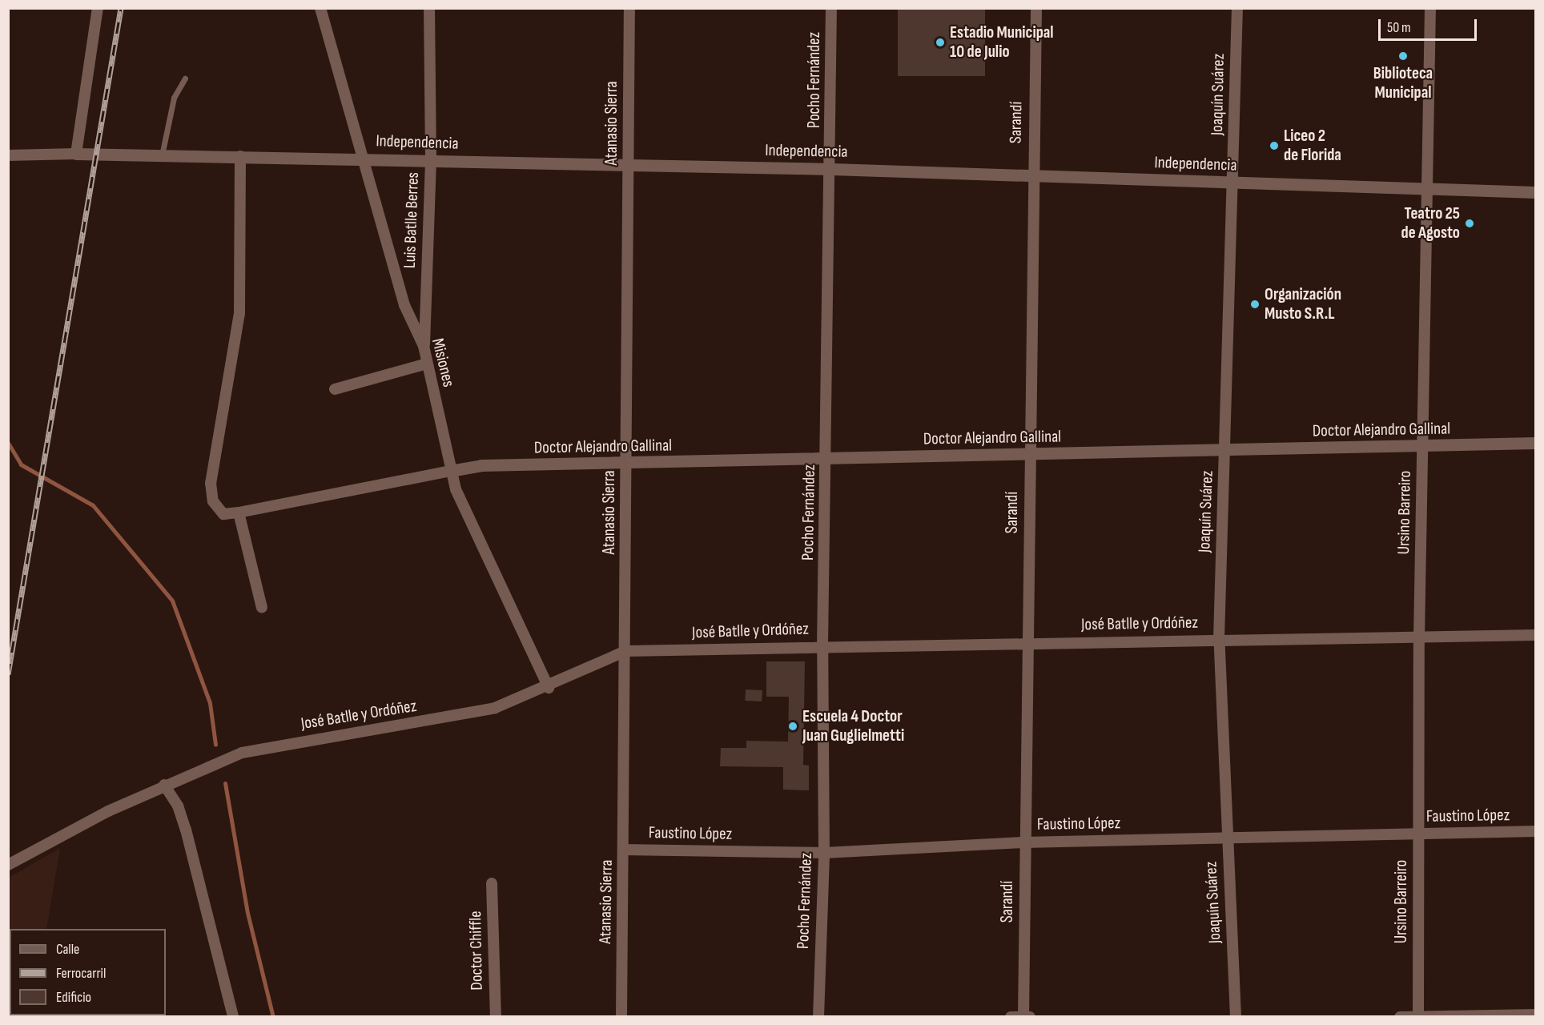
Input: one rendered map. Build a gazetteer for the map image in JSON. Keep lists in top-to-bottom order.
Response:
{
  "streets": {
    "street": [
      "Pocho Fernández",
      "Joaquín Suárez",
      "Sarandí",
      "Atanasio Sierra",
      "Independencia",
      "Luis Batlle Berres",
      "Misiones",
      "Doctor Alejandro Gallinal",
      "Ursino Barreiro",
      "José Batlle y Ordóñez",
      "Faustino López",
      "Doctor Chiffle"
    ]
  },
  "crossings": [
    ["Pocho Fernández", "Independencia"],
    ["Pocho Fernández", "Doctor Alejandro Gallinal"],
    ["Pocho Fernández", "José Batlle y Ordóñez"],
    ["Pocho Fernández", "Faustino López"],
    ["Joaquín Suárez", "Independencia"],
    ["Joaquín Suárez", "Doctor Alejandro Gallinal"],
    ["Joaquín Suárez", "José Batlle y Ordóñez"],
    ["Joaquín Suárez", "Faustino López"],
    ["Sarandí", "Independencia"],
    ["Sarandí", "Doctor Alejandro Gallinal"],
    ["Sarandí", "José Batlle y Ordóñez"],
    ["Sarandí", "Faustino López"],
    ["Atanasio Sierra", "Independencia"],
    ["Atanasio Sierra", "Doctor Alejandro Gallinal"],
    ["Atanasio Sierra", "José Batlle y Ordóñez"],
    ["Atanasio Sierra", "Faustino López"],
    ["Independencia", "Luis Batlle Berres"],
    ["Independencia", "Misiones"],
    ["Independencia", "Ursino Barreiro"],
    ["Luis Batlle Berres", "Misiones"],
    ["Misiones", "Doctor Alejandro Gallinal"],
    ["Misiones", "José Batlle y Ordóñez"],
    ["Doctor Alejandro Gallinal", "Ursino Barreiro"],
    ["Ursino Barreiro", "José Batlle y Ordóñez"],
    ["Ursino Barreiro", "Faustino López"]
  ],
  "places": [
    "Estadio Municipal 10 de Julio",
    "Biblioteca Municipal",
    "Liceo 2 de Florida",
    "Teatro 25 de Agosto",
    "Organización Musto S.R.L",
    "Escuela 4 Doctor Juan Guglielmetti"
  ],
  "legend": ["Calle", "Ferrocarril", "Edificio"],
  "scale_bar": "50 m"
}
